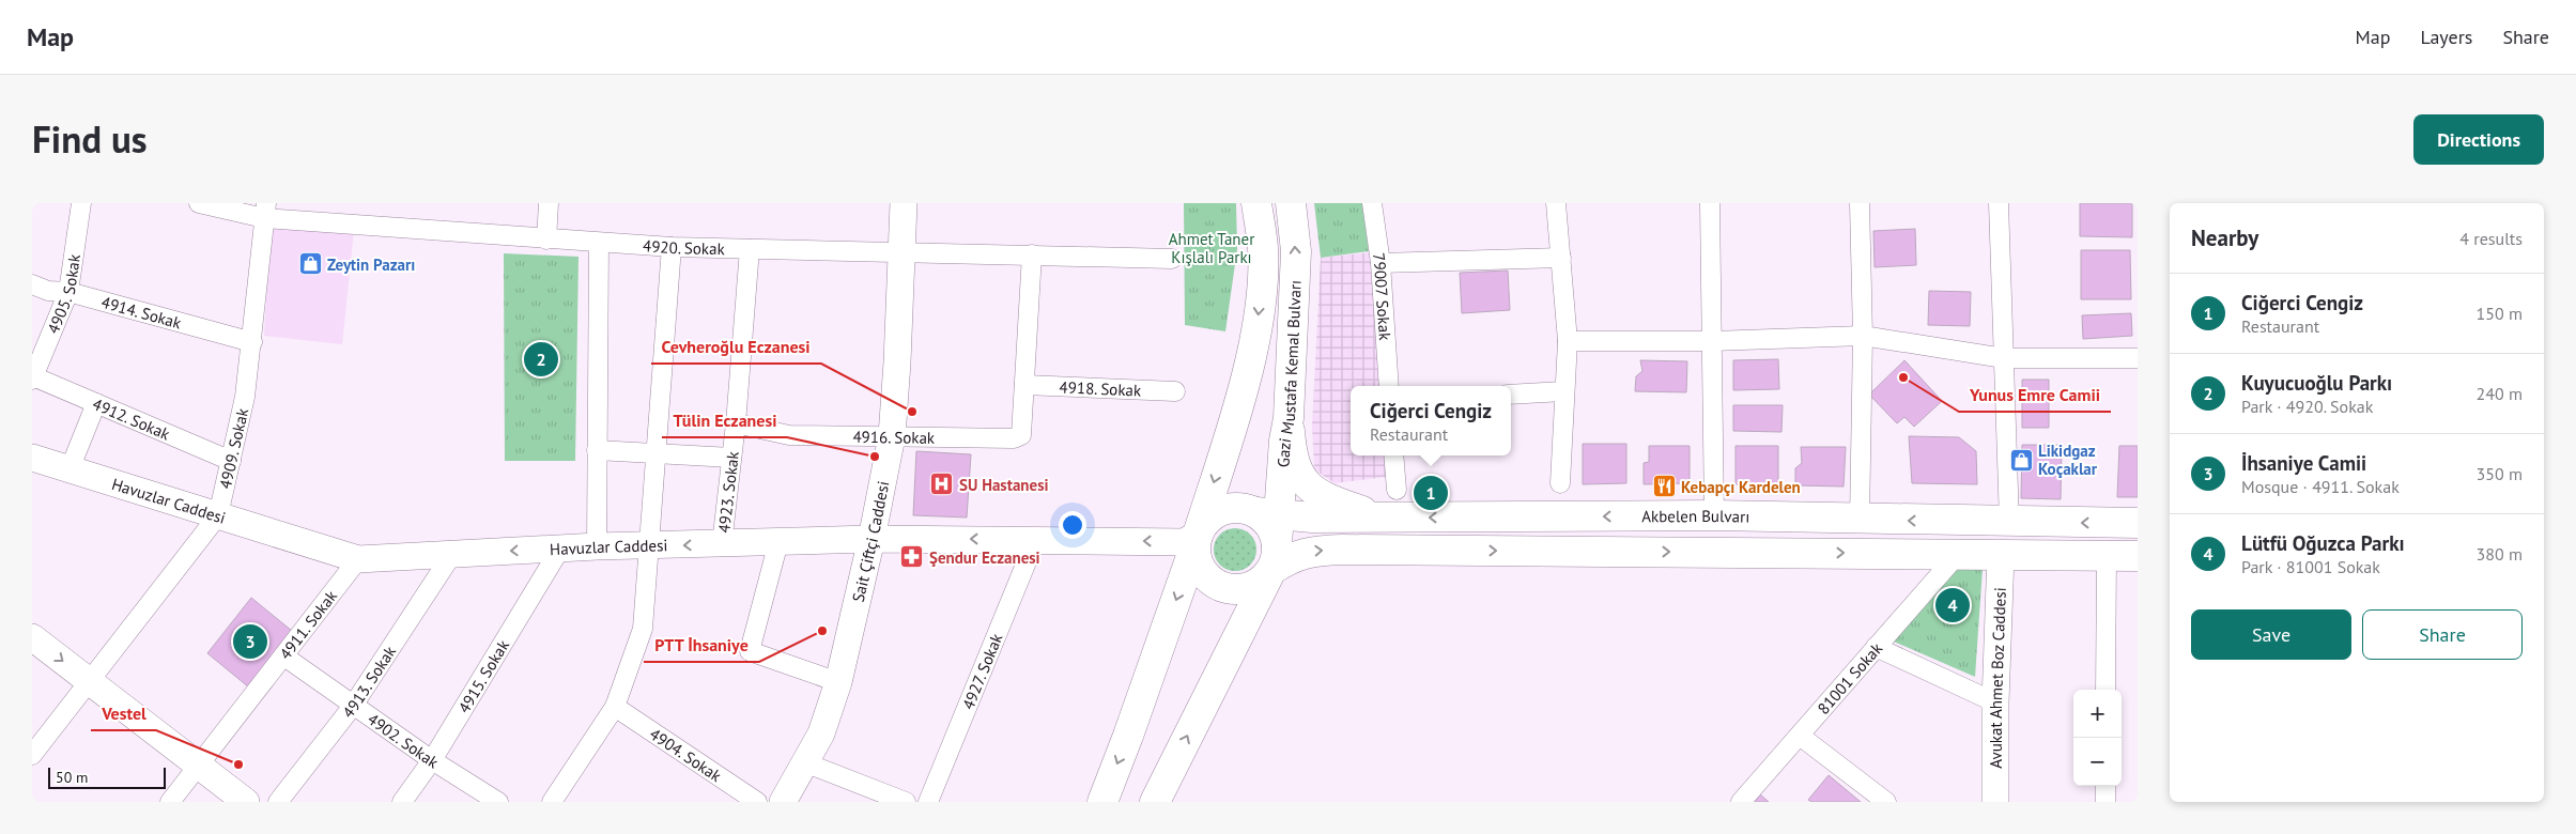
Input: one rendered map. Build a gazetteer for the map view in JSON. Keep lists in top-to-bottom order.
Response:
{
  "streets": {
    "main road": ["Gazi Mustafa Kemal Bulvarı", "Akbelen Bulvarı"],
    "street": [
      "4920. Sokak",
      "4905. Sokak",
      "79007 Sokak",
      "4914. Sokak",
      "4918. Sokak",
      "4912. Sokak",
      "4916. Sokak",
      "4909. Sokak",
      "4923. Sokak",
      "Havuzlar Caddesi",
      "Sait Çiftçi Caddesi",
      "4911. Sokak",
      "4927. Sokak",
      "4915. Sokak",
      "81001 Sokak",
      "Avukat Ahmet Boz Caddesi",
      "4913. Sokak",
      "4902. Sokak",
      "4904. Sokak"
    ]
  },
  "crossings": [
    ["4920. Sokak", "4909. Sokak"],
    ["4920. Sokak", "4923. Sokak"],
    ["4920. Sokak", "Sait Çiftçi Caddesi"],
    ["4905. Sokak", "4914. Sokak"],
    ["4905. Sokak", "4912. Sokak"],
    ["4914. Sokak", "4909. Sokak"],
    ["Gazi Mustafa Kemal Bulvarı", "Havuzlar Caddesi"],
    ["Gazi Mustafa Kemal Bulvarı", "Akbelen Bulvarı"],
    ["4918. Sokak", "4916. Sokak"],
    ["4912. Sokak", "4909. Sokak"],
    ["4916. Sokak", "4923. Sokak"],
    ["4916. Sokak", "Sait Çiftçi Caddesi"],
    ["4909. Sokak", "Havuzlar Caddesi"],
    ["4923. Sokak", "Havuzlar Caddesi"],
    ["Havuzlar Caddesi", "Akbelen Bulvarı"],
    ["Havuzlar Caddesi", "Sait Çiftçi Caddesi"],
    ["Havuzlar Caddesi", "4911. Sokak"],
    ["Havuzlar Caddesi", "4927. Sokak"],
    ["Havuzlar Caddesi", "4915. Sokak"],
    ["Havuzlar Caddesi", "4913. Sokak"],
    ["4911. Sokak", "4902. Sokak"],
    ["4915. Sokak", "4902. Sokak"],
    ["4913. Sokak", "4902. Sokak"]
  ],
  "one_way": ["Havuzlar Caddesi"],
  "parks": ["Ahmet Taner Kışlalı Parkı"],
  "places": {
    "shop": ["Zeytin Pazarı", "Likidgaz Koçaklar"],
    "other": [
      "Yunus Emre Camii",
      "Cevheroğlu Eczanesi",
      "Tülin Eczanesi",
      "PTT İhsaniye",
      "Vestel"
    ],
    "hospital": ["SU Hastanesi"],
    "restaurant": ["Kebapçı Kardelen"],
    "pharmacy": ["Şendur Eczanesi"]
  },
  "scale_bar": "50 m",
  "page": {
    "header": "Map",
    "nav": ["Map", "Layers", "Share"],
    "title": "Find us",
    "buttons": [
      "Directions",
      ["Save", "Share"]
    ],
    "heading": ["Nearby", "4 results"],
    "list": [
      {
        "mark": "1",
        "name": "Ciğerci Cengiz",
        "note": "Restaurant",
        "value": "150 m"
      },
      {
        "mark": "2",
        "name": "Kuyucuoğlu Parkı",
        "note": "Park · 4920. Sokak",
        "value": "240 m"
      },
      {
        "mark": "3",
        "name": "İhsaniye Camii",
        "note": "Mosque · 4911. Sokak",
        "value": "350 m"
      },
      {
        "mark": "4",
        "name": "Lütfü Oğuzca Parkı",
        "note": "Park · 81001 Sokak",
        "value": "380 m"
      }
    ],
    "pins": [
      "2",
      "1",
      "4",
      "3"
    ],
    "popup": ["Ciğerci Cengiz", "Restaurant"],
    "map_buttons": ["+", "−"],
    "scale": "50 m"
  }
}
